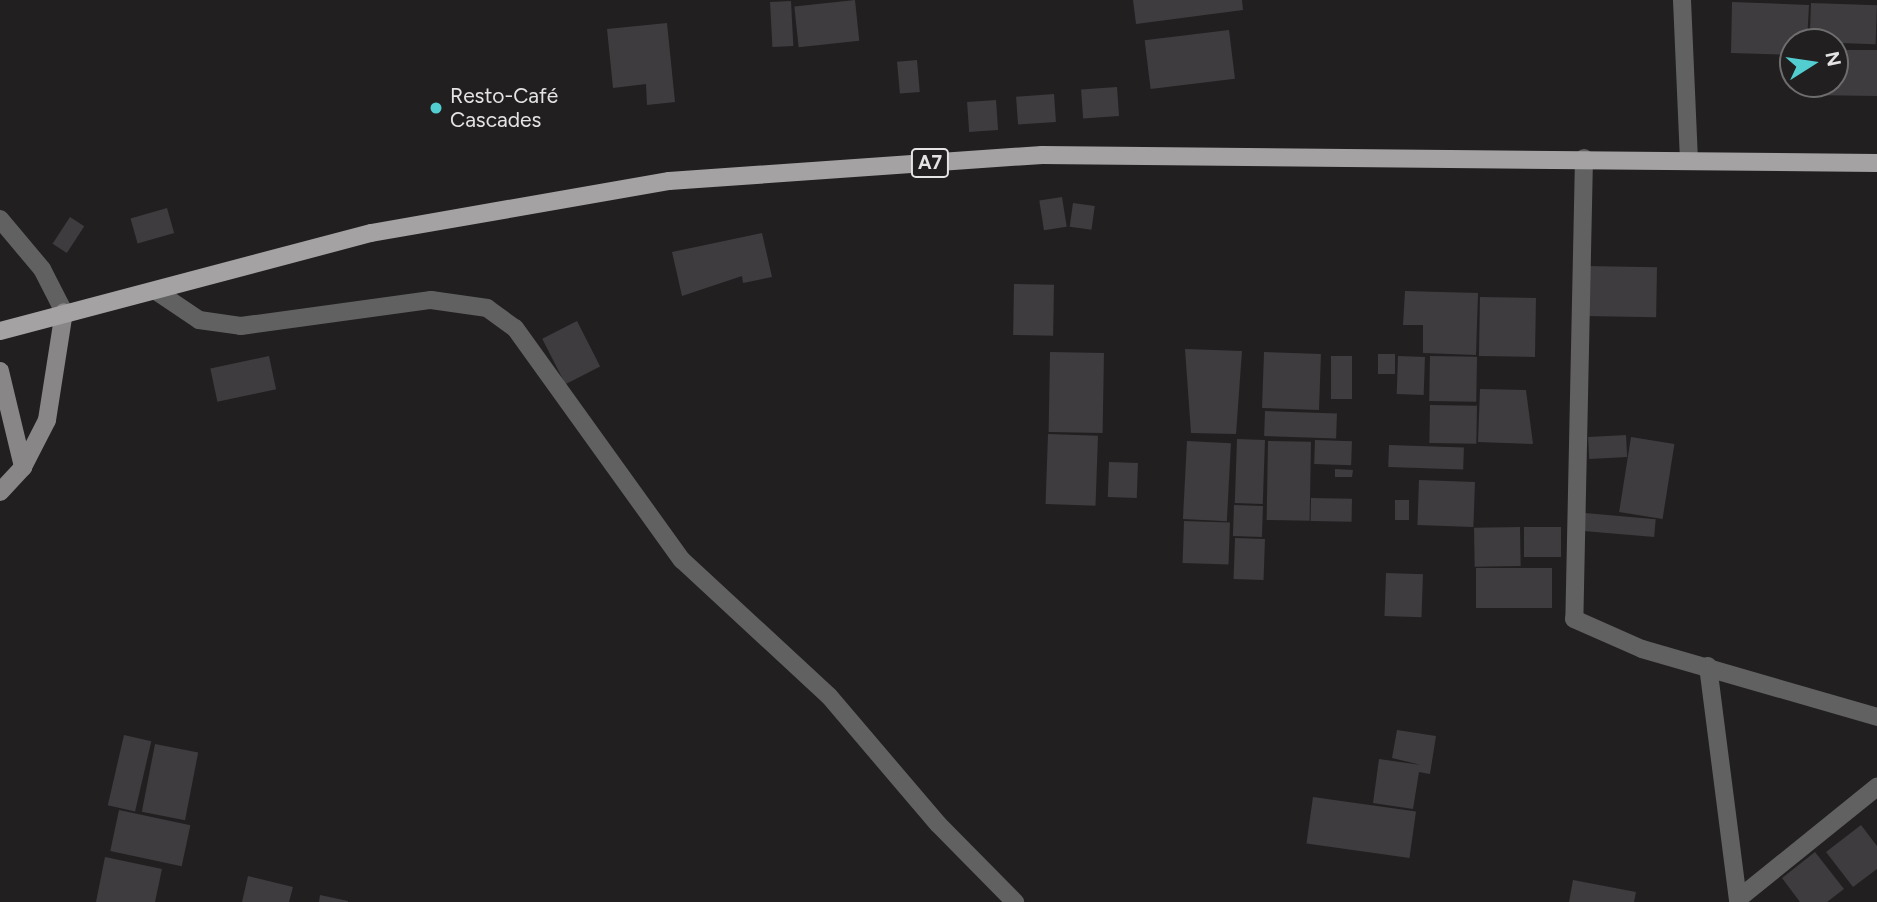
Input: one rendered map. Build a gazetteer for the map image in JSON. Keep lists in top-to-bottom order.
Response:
{
  "streets": {
    "main road": ["A7"]
  },
  "places": ["Resto-Café Cascades"],
  "north": "right"
}
